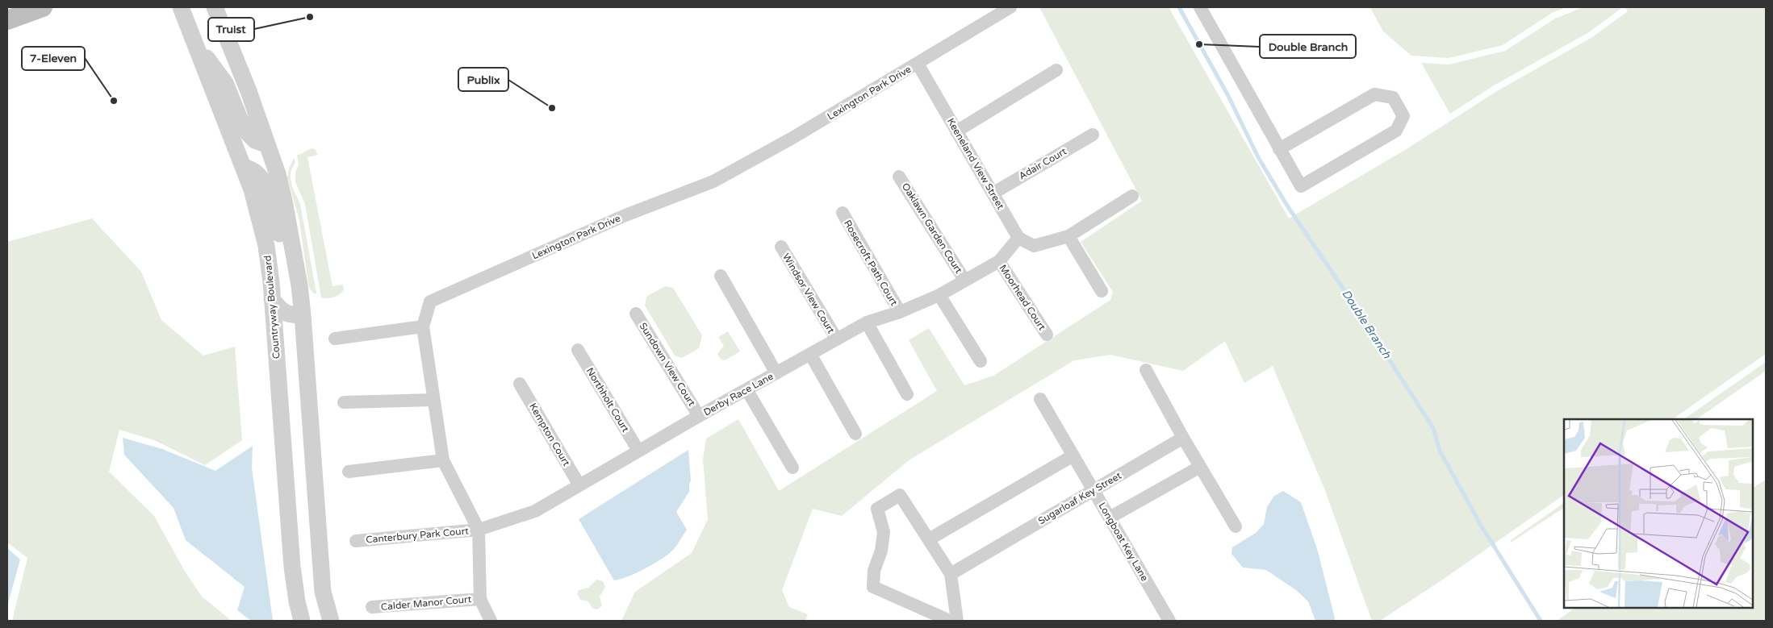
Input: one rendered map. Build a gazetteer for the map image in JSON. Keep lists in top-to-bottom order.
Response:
{
  "streets": {
    "street": [
      "Lexington Park Drive",
      "Keeneland View Street",
      "Adair Court",
      "Oaklawn Garden Court",
      "Rosecroft Path Court",
      "Windsor View Court",
      "Moorhead Court",
      "Countryway Boulevard",
      "Sundown View Court",
      "Derby Race Lane",
      "Northholt Court",
      "Kempton Court",
      "Sugarloaf Key Street",
      "Canterbury Park Court",
      "Longboat Key Lane",
      "Calder Manor Court"
    ]
  },
  "crossings": [
    ["Lexington Park Drive", "Keeneland View Street"],
    ["Lexington Park Drive", "Derby Race Lane"],
    ["Lexington Park Drive", "Canterbury Park Court"],
    ["Lexington Park Drive", "Calder Manor Court"],
    ["Keeneland View Street", "Adair Court"],
    ["Oaklawn Garden Court", "Derby Race Lane"],
    ["Rosecroft Path Court", "Derby Race Lane"],
    ["Windsor View Court", "Derby Race Lane"],
    ["Moorhead Court", "Derby Race Lane"],
    ["Sundown View Court", "Derby Race Lane"],
    ["Derby Race Lane", "Northholt Court"],
    ["Derby Race Lane", "Kempton Court"],
    ["Derby Race Lane", "Canterbury Park Court"],
    ["Sugarloaf Key Street", "Longboat Key Lane"]
  ],
  "water": ["Double Branch"],
  "places": [
    "Truist",
    "Double Branch",
    "7-Eleven",
    "Publix"
  ]
}
